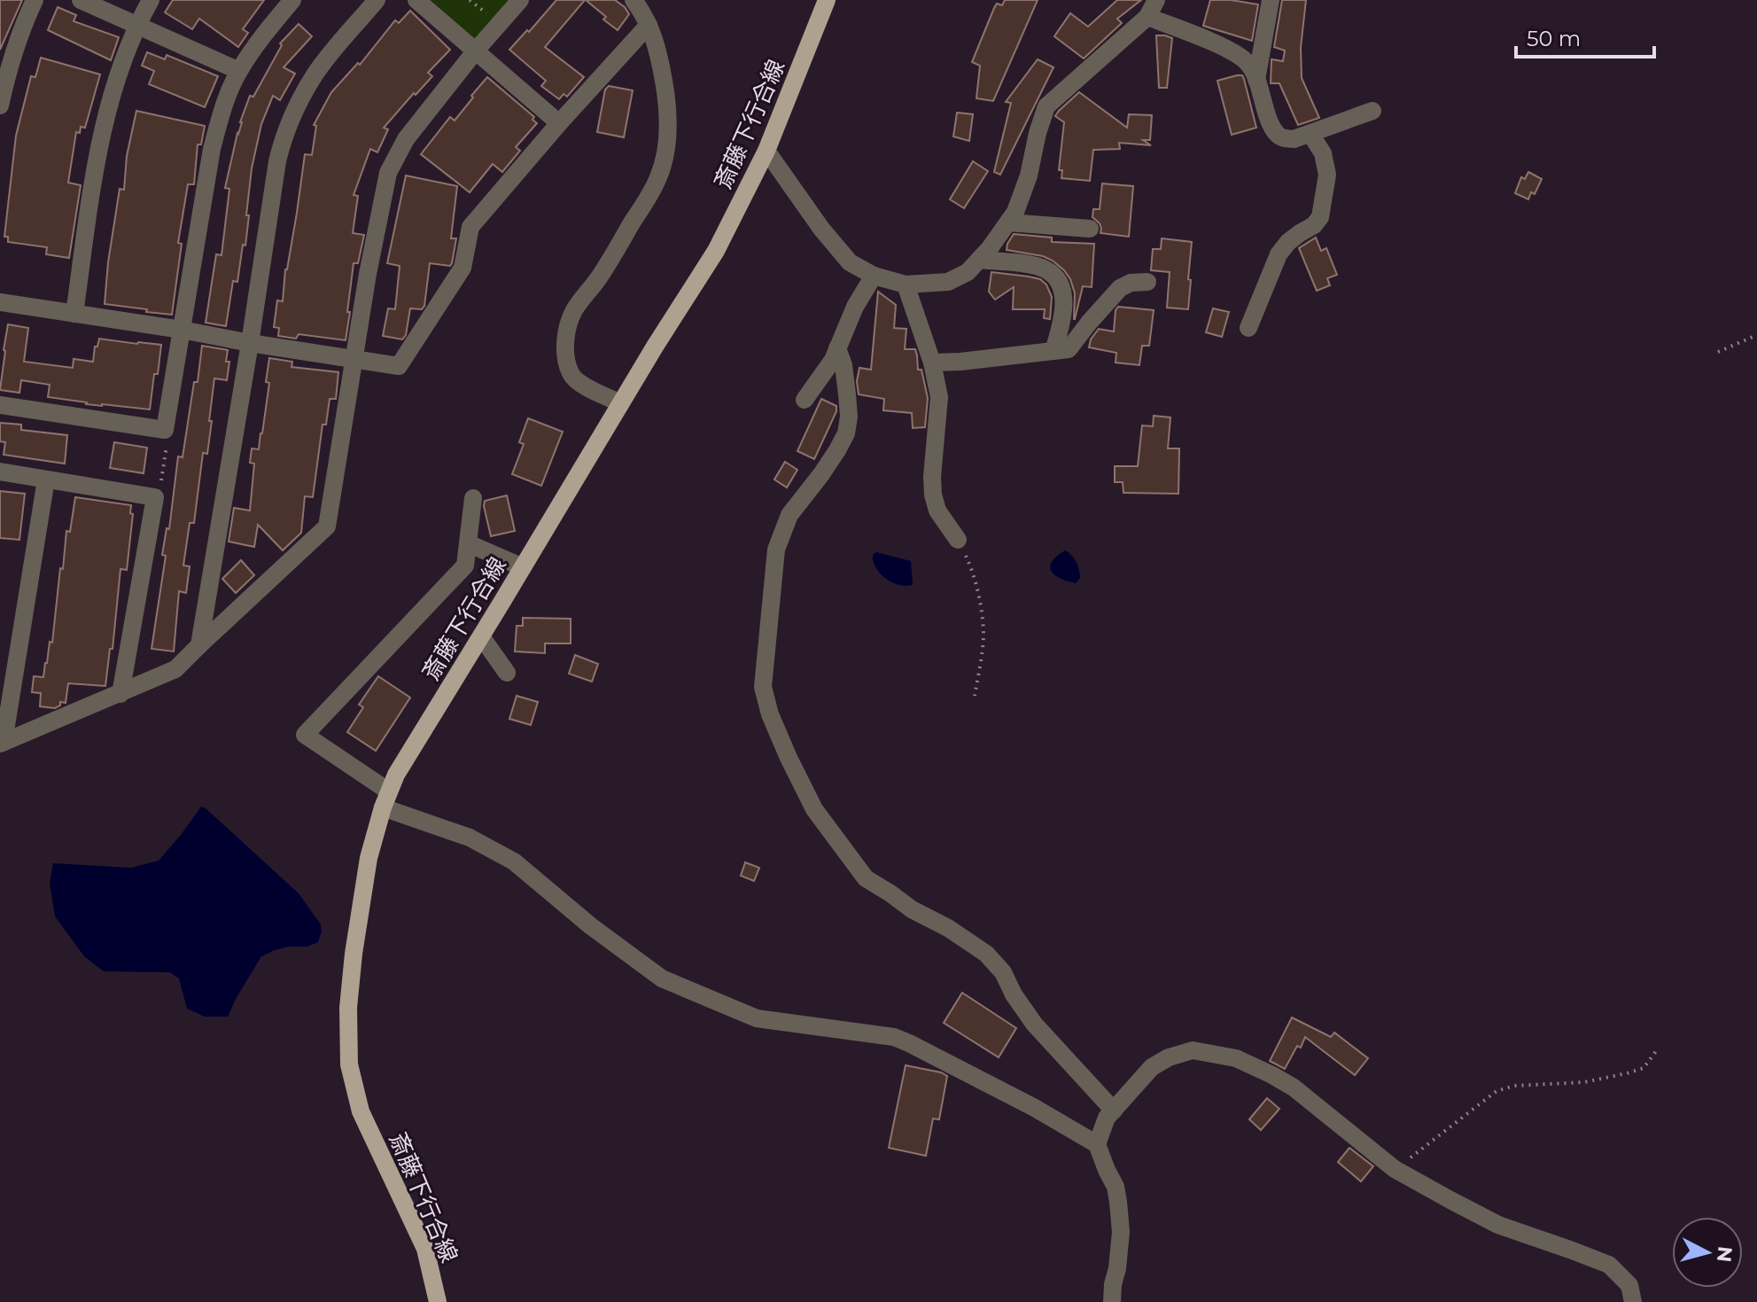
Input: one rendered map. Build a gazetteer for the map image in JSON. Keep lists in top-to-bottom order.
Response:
{
  "streets": {
    "main road": ["斎藤下行合線"]
  },
  "scale_bar": "50 m",
  "north": "right"
}
